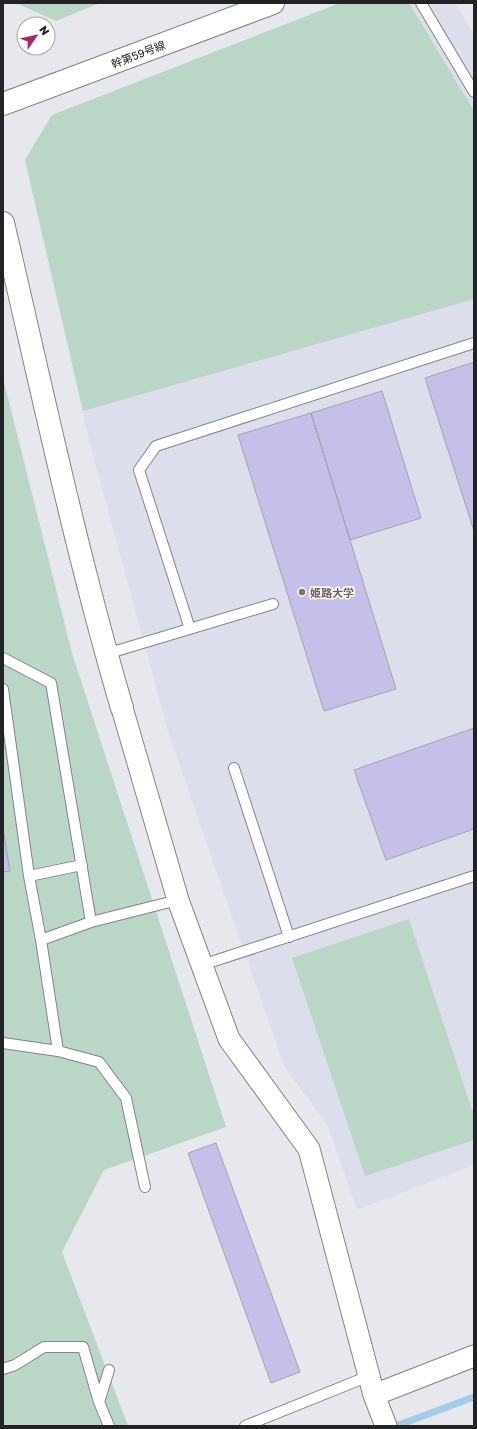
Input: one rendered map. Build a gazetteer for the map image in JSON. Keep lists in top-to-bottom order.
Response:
{
  "streets": {
    "street": ["幹第59号線"]
  },
  "places": ["姫路大学"],
  "north": "top right"
}
